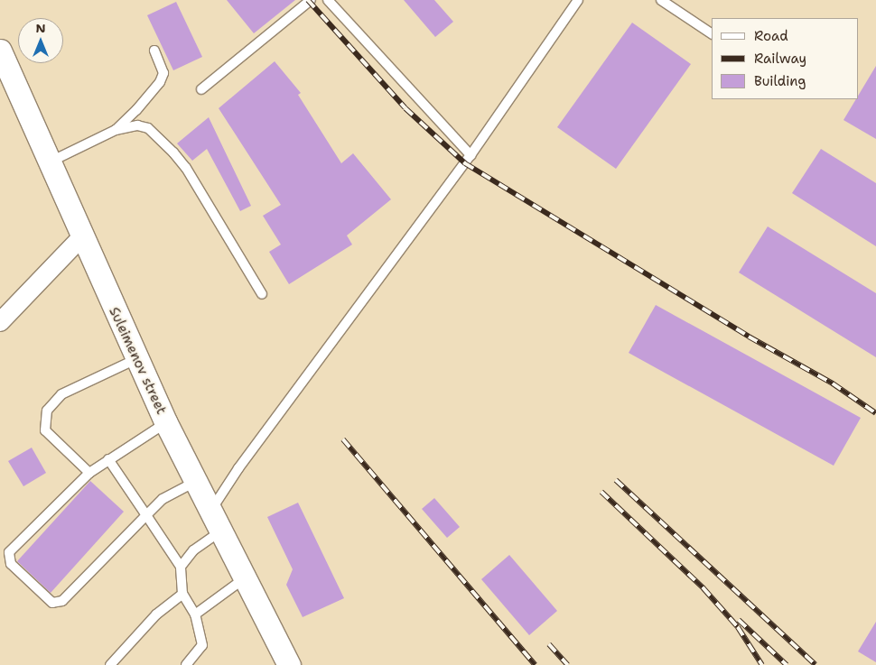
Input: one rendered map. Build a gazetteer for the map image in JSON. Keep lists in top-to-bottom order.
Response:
{
  "streets": {
    "street": ["Suleimenov street"]
  },
  "legend": ["Road", "Railway", "Building"],
  "north": "top"
}
